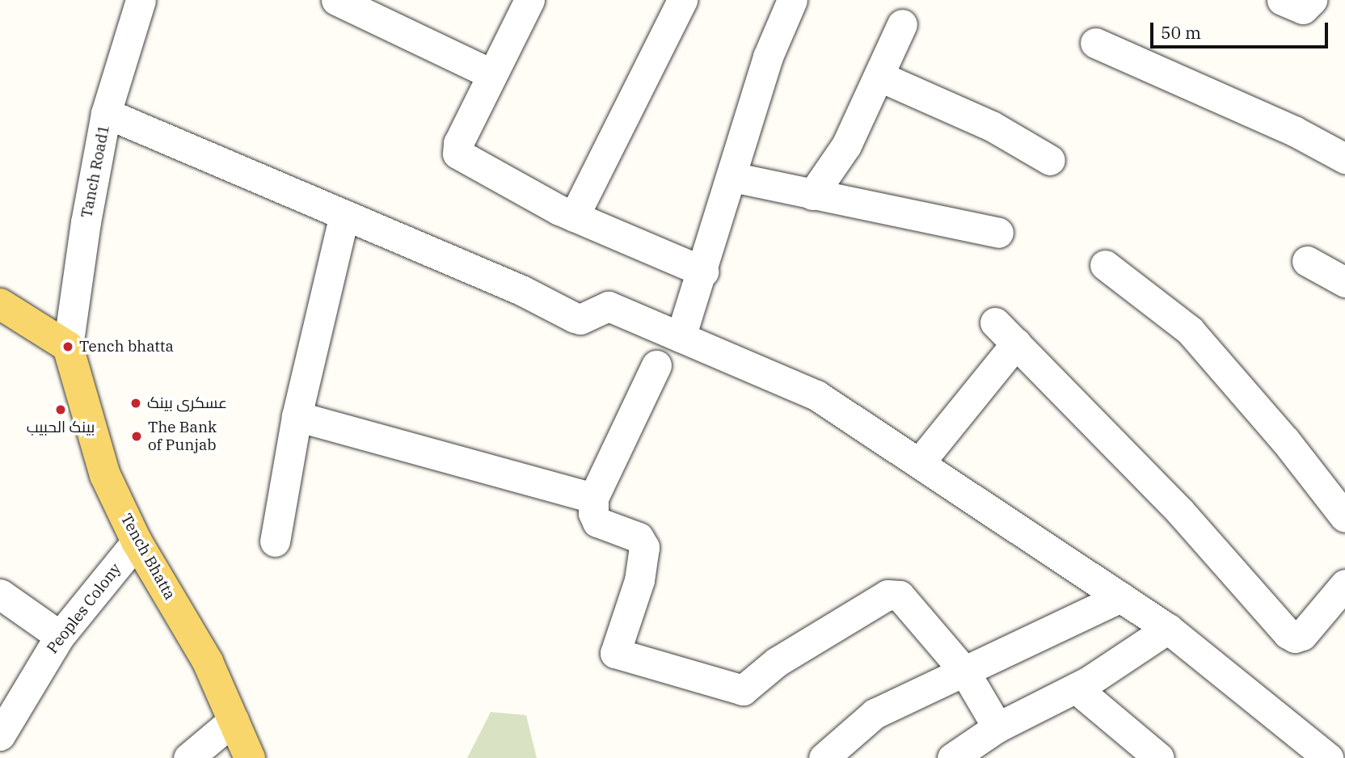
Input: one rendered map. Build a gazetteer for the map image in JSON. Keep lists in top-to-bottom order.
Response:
{
  "streets": {
    "main road": ["Tench Bhatta"],
    "street": ["Tanch Road1", "Peoples Colony"]
  },
  "crossings": [
    ["Tanch Road1", "Tench Bhatta"],
    ["Tench Bhatta", "Peoples Colony"]
  ],
  "places": [
    "Tench bhatta",
    "عسکری بینک",
    "بينک الحبيب",
    "The Bank of Punjab"
  ],
  "scale_bar": "50 m"
}
